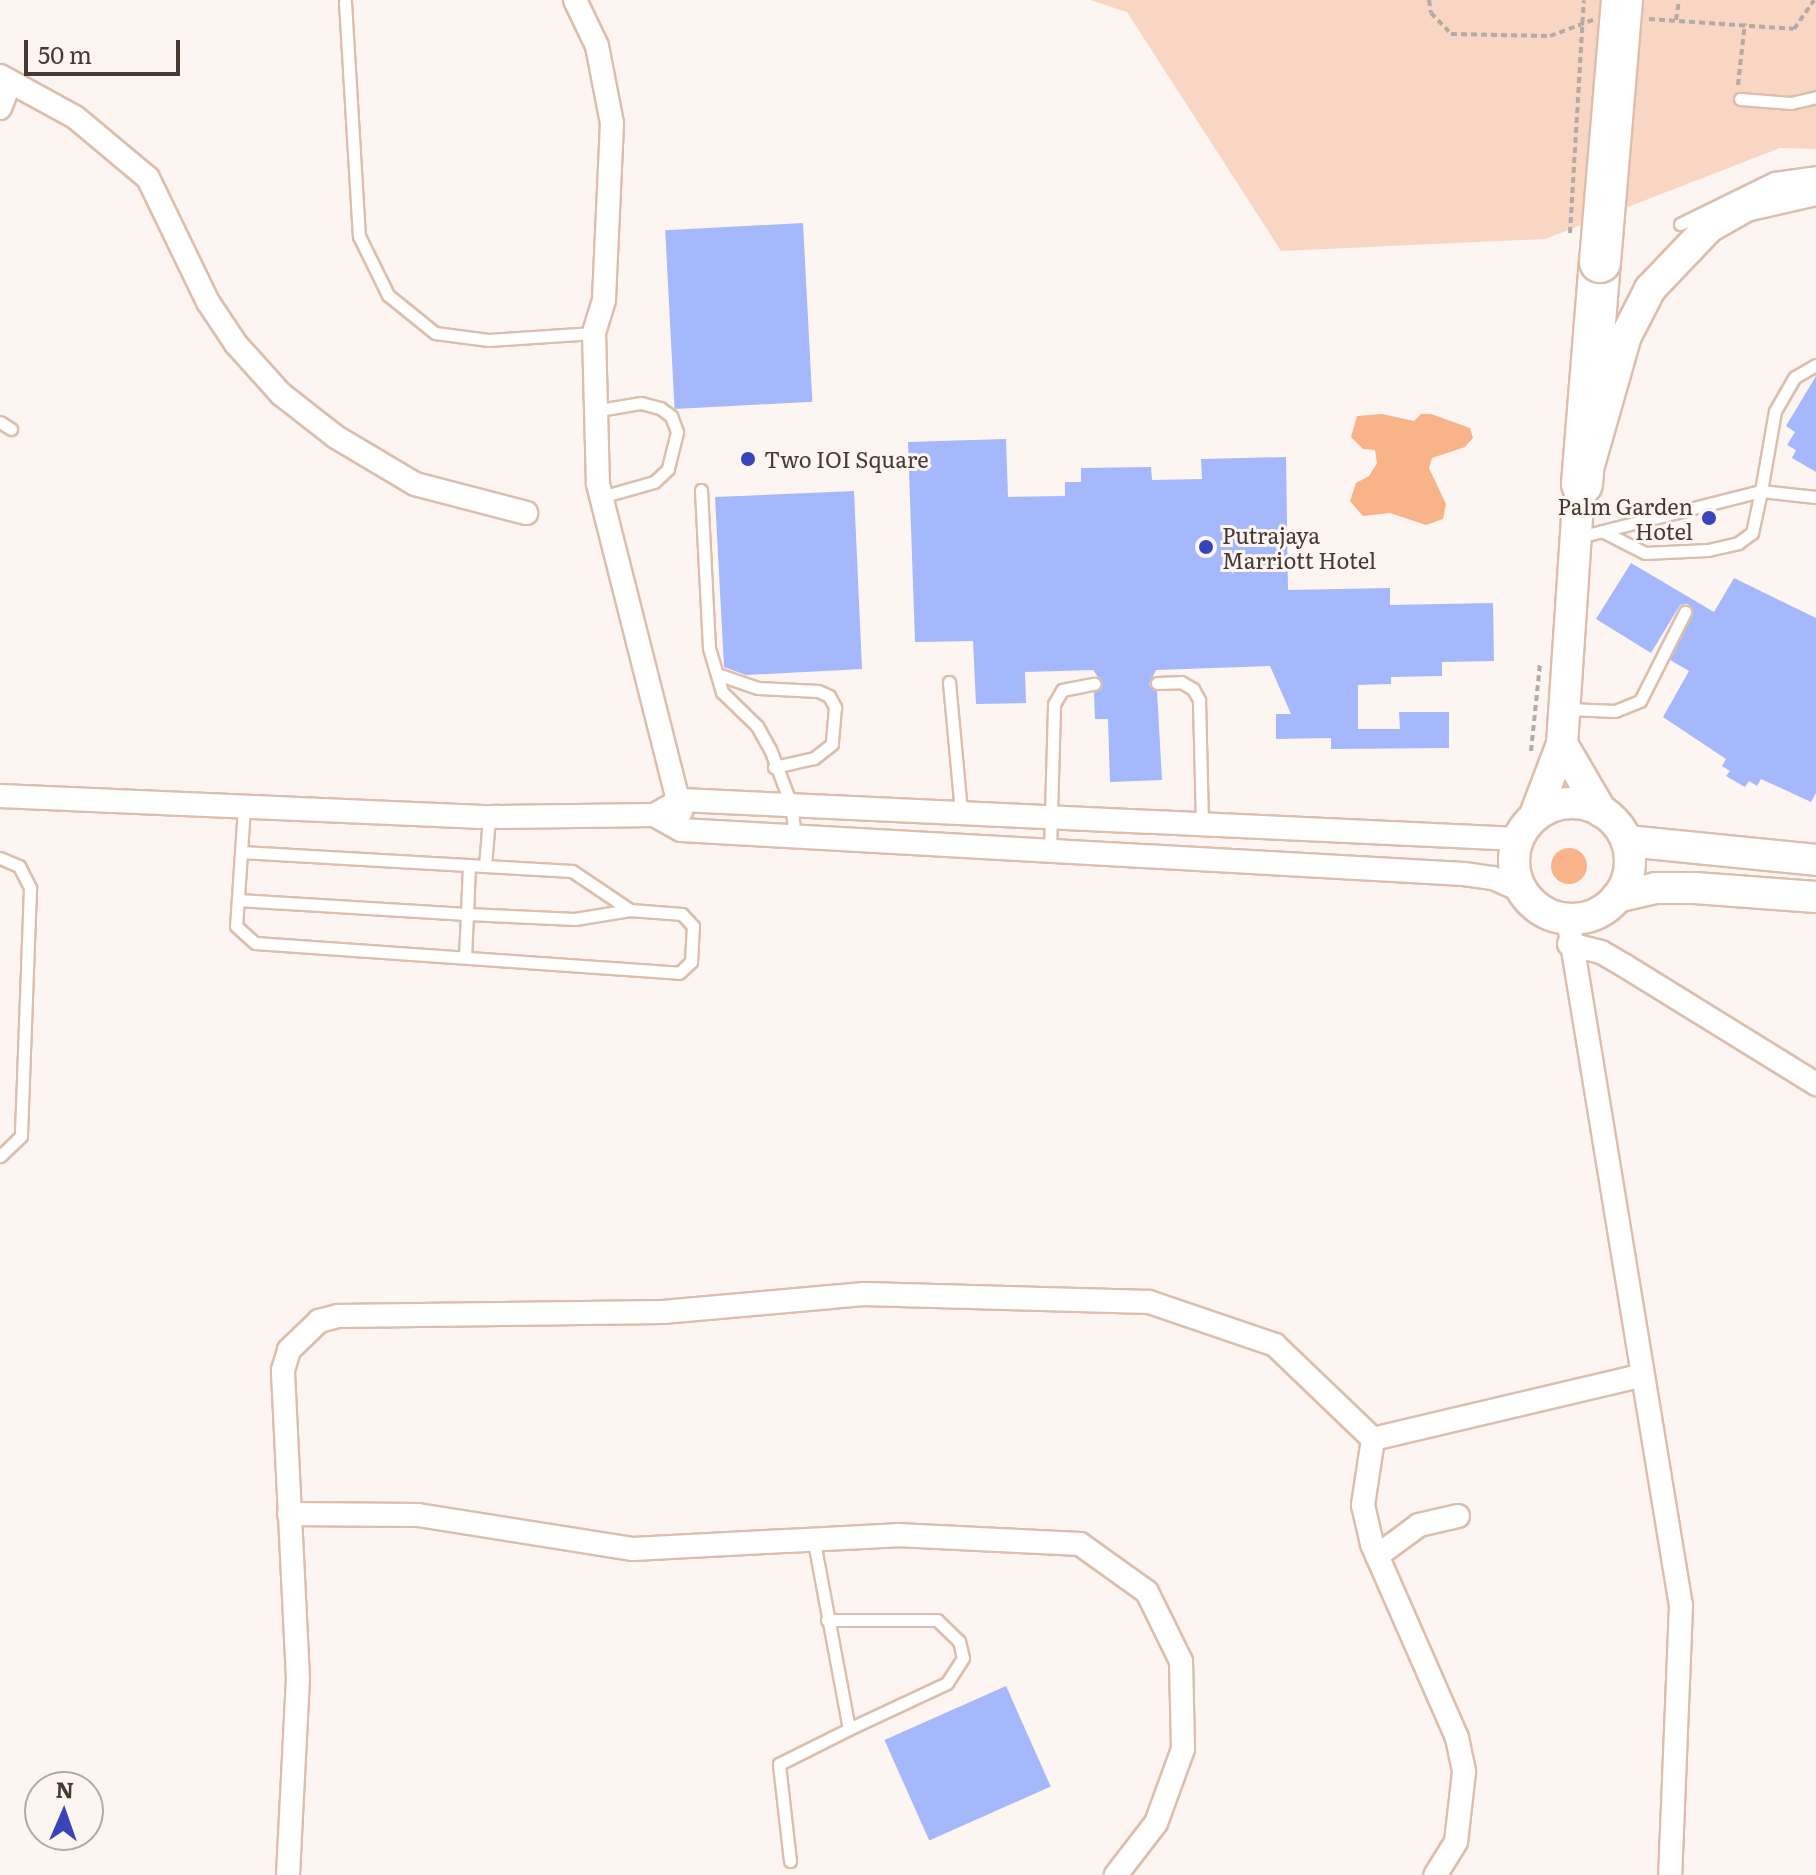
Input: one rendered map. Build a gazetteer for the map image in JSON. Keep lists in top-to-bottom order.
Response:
{
  "places": ["Two IOI Square", "Palm Garden Hotel", "Putrajaya Marriott Hotel"],
  "scale_bar": "50 m",
  "north": "top"
}
